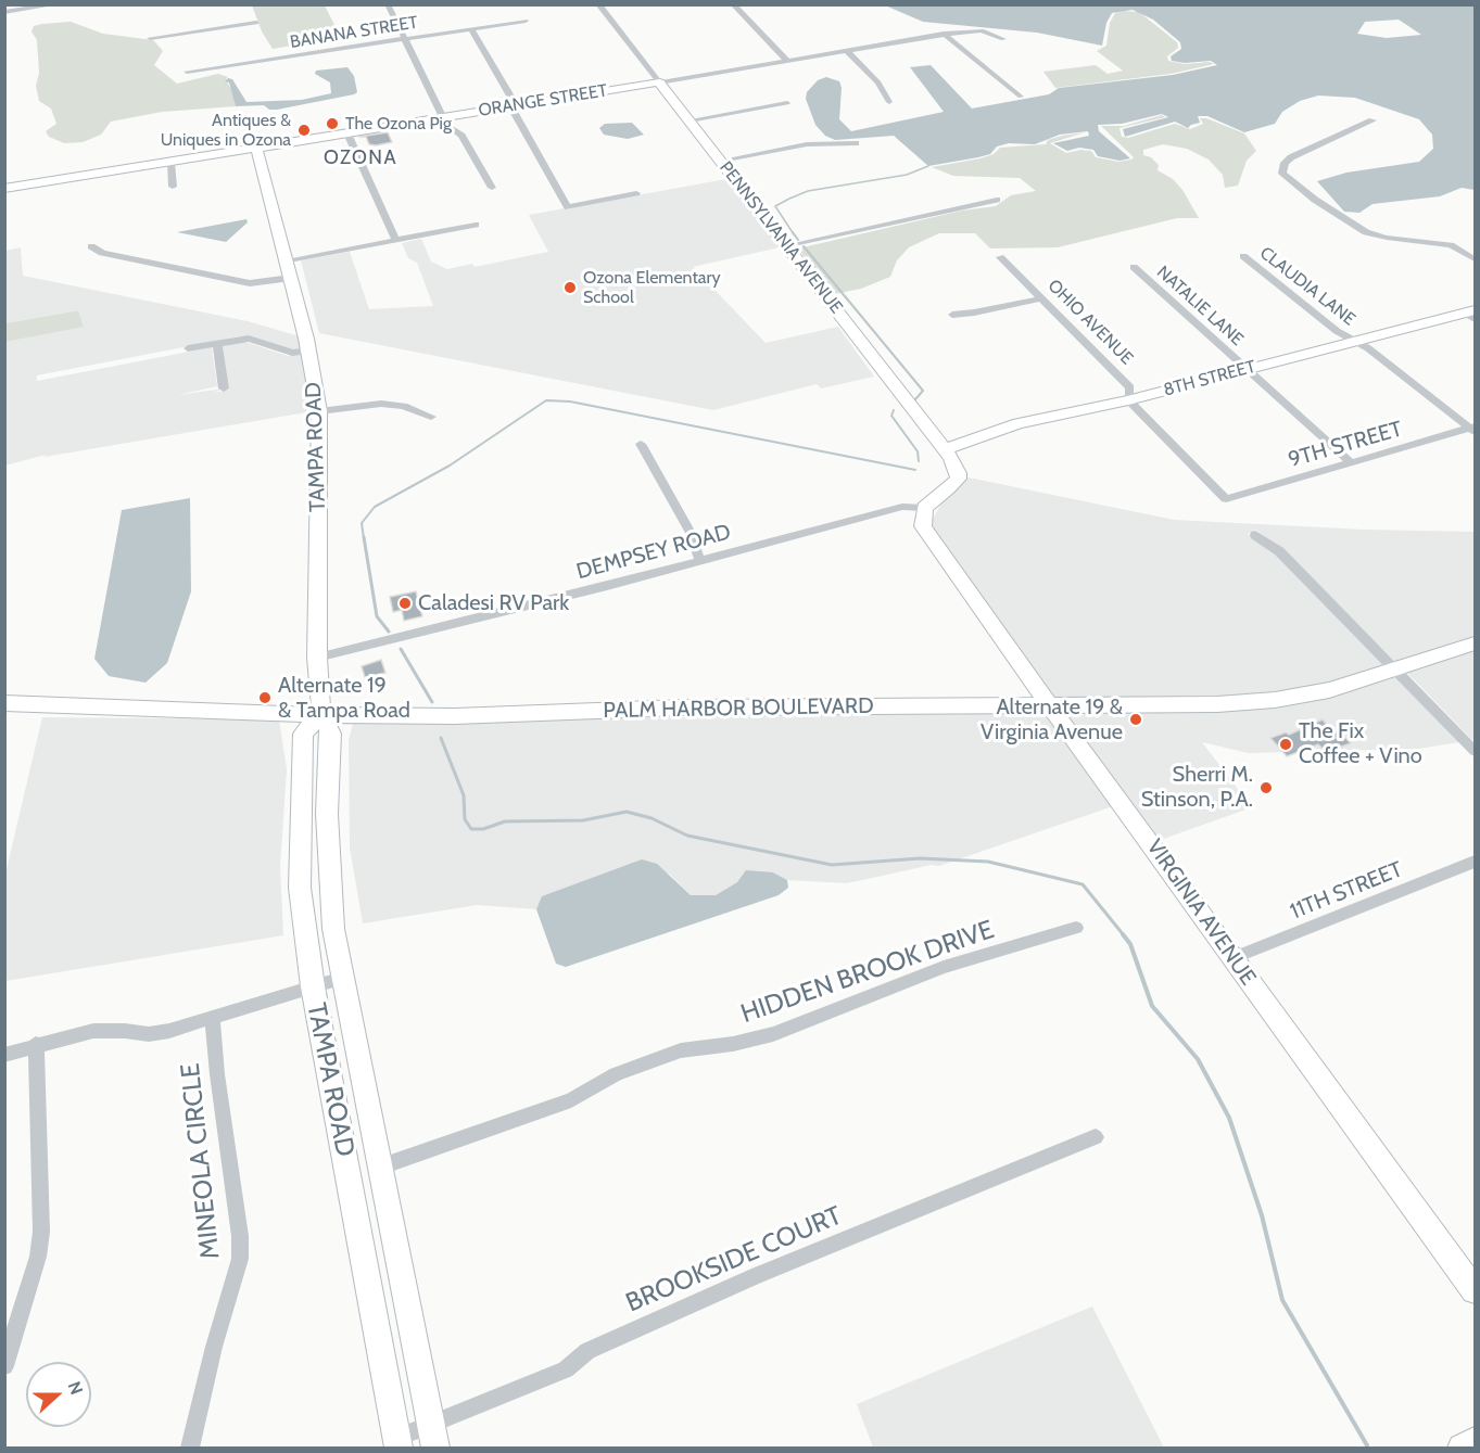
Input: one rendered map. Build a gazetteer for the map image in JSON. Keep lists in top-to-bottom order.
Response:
{
  "streets": {
    "street": [
      "BANANA STREET",
      "ORANGE STREET",
      "PENNSYLVANIA AVENUE",
      "CLAUDIA LANE",
      "NATALIE LANE",
      "OHIO AVENUE",
      "8TH STREET",
      "9TH STREET",
      "TAMPA ROAD",
      "DEMPSEY ROAD",
      "PALM HARBOR BOULEVARD",
      "11TH STREET",
      "VIRGINIA AVENUE",
      "HIDDEN BROOK DRIVE",
      "MINEOLA CIRCLE",
      "BROOKSIDE COURT"
    ]
  },
  "crossings": [
    ["ORANGE STREET", "PENNSYLVANIA AVENUE"],
    ["ORANGE STREET", "TAMPA ROAD"],
    ["PENNSYLVANIA AVENUE", "8TH STREET"],
    ["PENNSYLVANIA AVENUE", "DEMPSEY ROAD"],
    ["PENNSYLVANIA AVENUE", "VIRGINIA AVENUE"],
    ["CLAUDIA LANE", "8TH STREET"],
    ["CLAUDIA LANE", "9TH STREET"],
    ["NATALIE LANE", "8TH STREET"],
    ["NATALIE LANE", "9TH STREET"],
    ["OHIO AVENUE", "8TH STREET"],
    ["OHIO AVENUE", "9TH STREET"],
    ["TAMPA ROAD", "DEMPSEY ROAD"],
    ["TAMPA ROAD", "PALM HARBOR BOULEVARD"],
    ["TAMPA ROAD", "HIDDEN BROOK DRIVE"],
    ["TAMPA ROAD", "BROOKSIDE COURT"],
    ["DEMPSEY ROAD", "VIRGINIA AVENUE"],
    ["PALM HARBOR BOULEVARD", "VIRGINIA AVENUE"],
    ["11TH STREET", "VIRGINIA AVENUE"]
  ],
  "districts": ["OZONA"],
  "places": [
    "The Ozona Pig",
    "Antiques & Uniques in Ozona",
    "Ozona Elementary School",
    "Caladesi RV Park",
    "Alternate 19 & Tampa Road",
    "Alternate 19 & Virginia Avenue",
    "The Fix Coffee + Vino",
    "Sherri M. Stinson, P.A."
  ],
  "north": "right"
}
